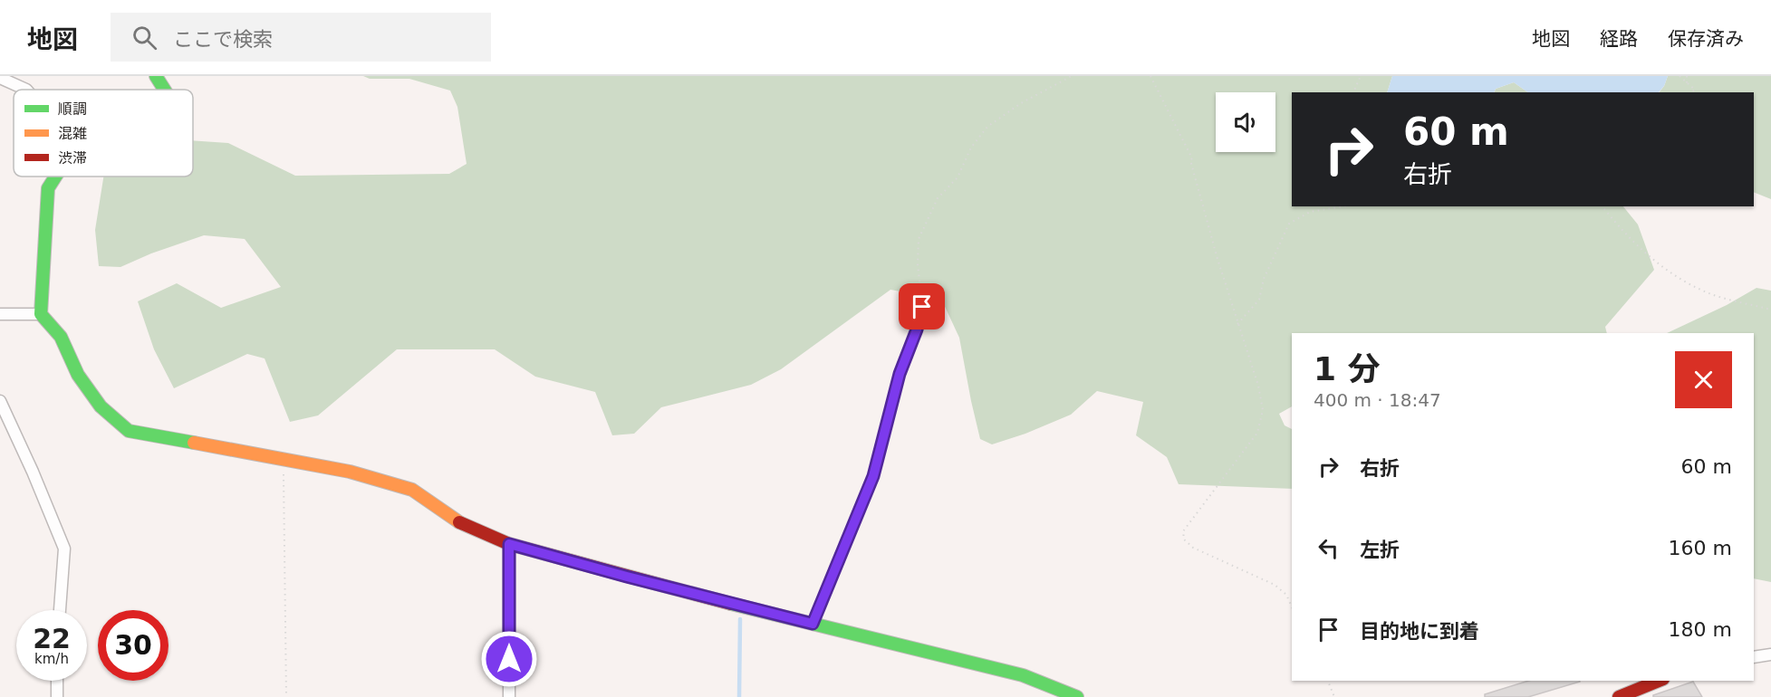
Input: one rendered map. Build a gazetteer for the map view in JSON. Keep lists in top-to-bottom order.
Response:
{
  "legend": ["順調", "混雑", "渋滞"],
  "page": {
    "header": "地図",
    "search": "ここで検索",
    "nav": ["地図", "経路", "保存済み"],
    "turn": ["60 m", "右折"],
    "heading": ["1 分", "400 m · 18:47"],
    "list": [
      {
        "name": "右折",
        "value": "60 m"
      },
      {
        "name": "左折",
        "value": "160 m"
      },
      {
        "name": "目的地に到着",
        "value": "180 m"
      }
    ],
    "speed": "22 km/h",
    "limit": "30"
  }
}
